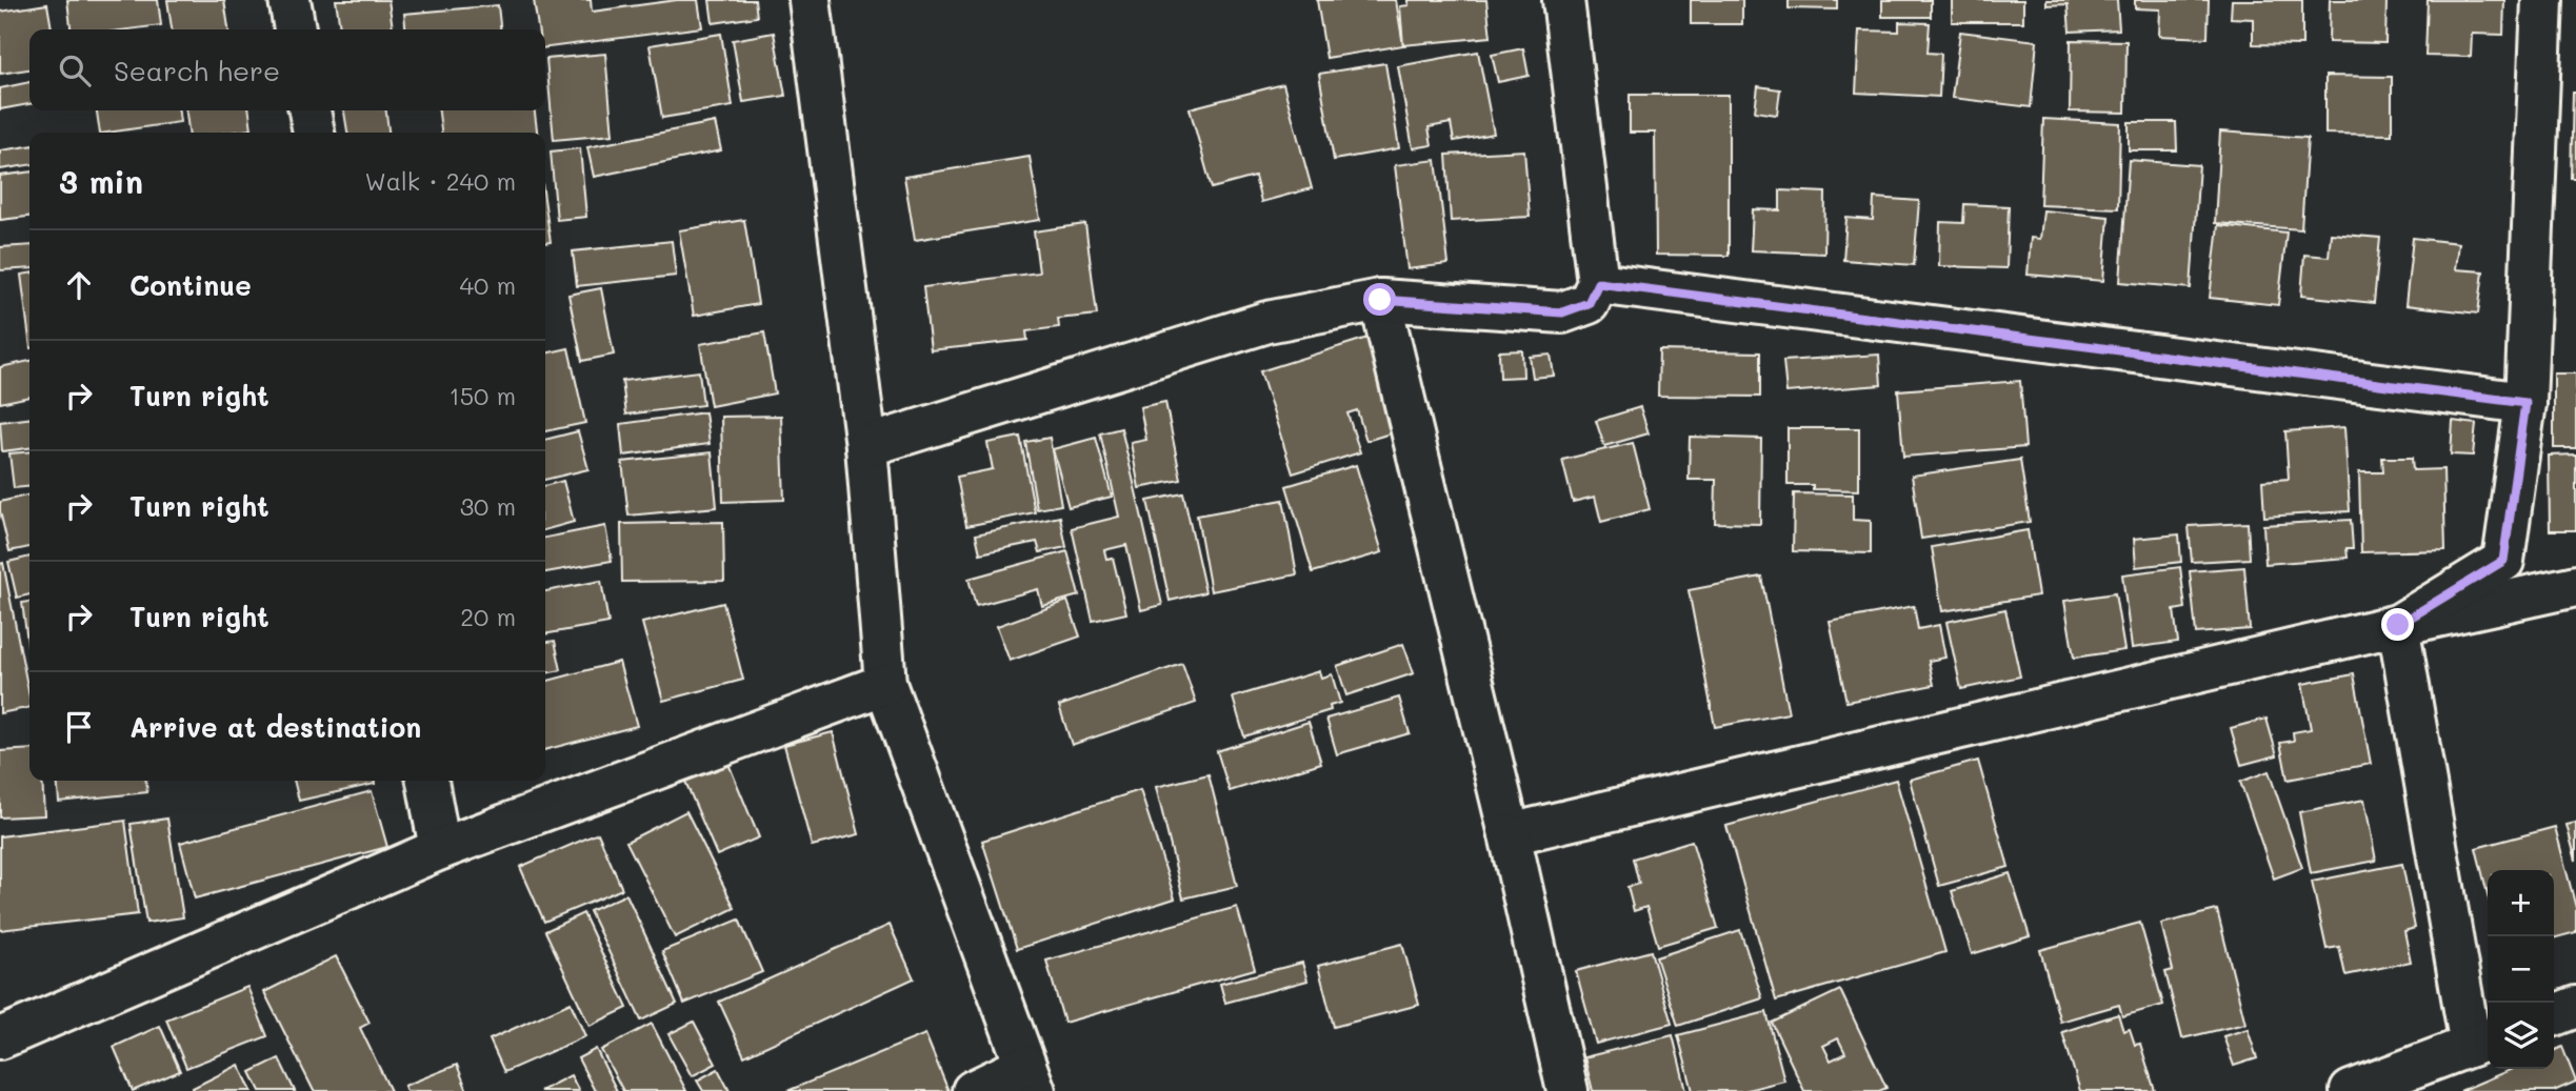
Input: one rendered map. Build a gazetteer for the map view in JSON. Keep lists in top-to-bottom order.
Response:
{
  "page": {
    "search": "Search here",
    "heading": ["3 min", "Walk · 240 m"],
    "list": [
      ["Continue", "40 m"],
      ["Turn right", "150 m"],
      ["Turn right", "30 m"],
      ["Turn right", "20 m"],
      "Arrive at destination"
    ],
    "map_buttons": ["+", "−"]
  }
}
